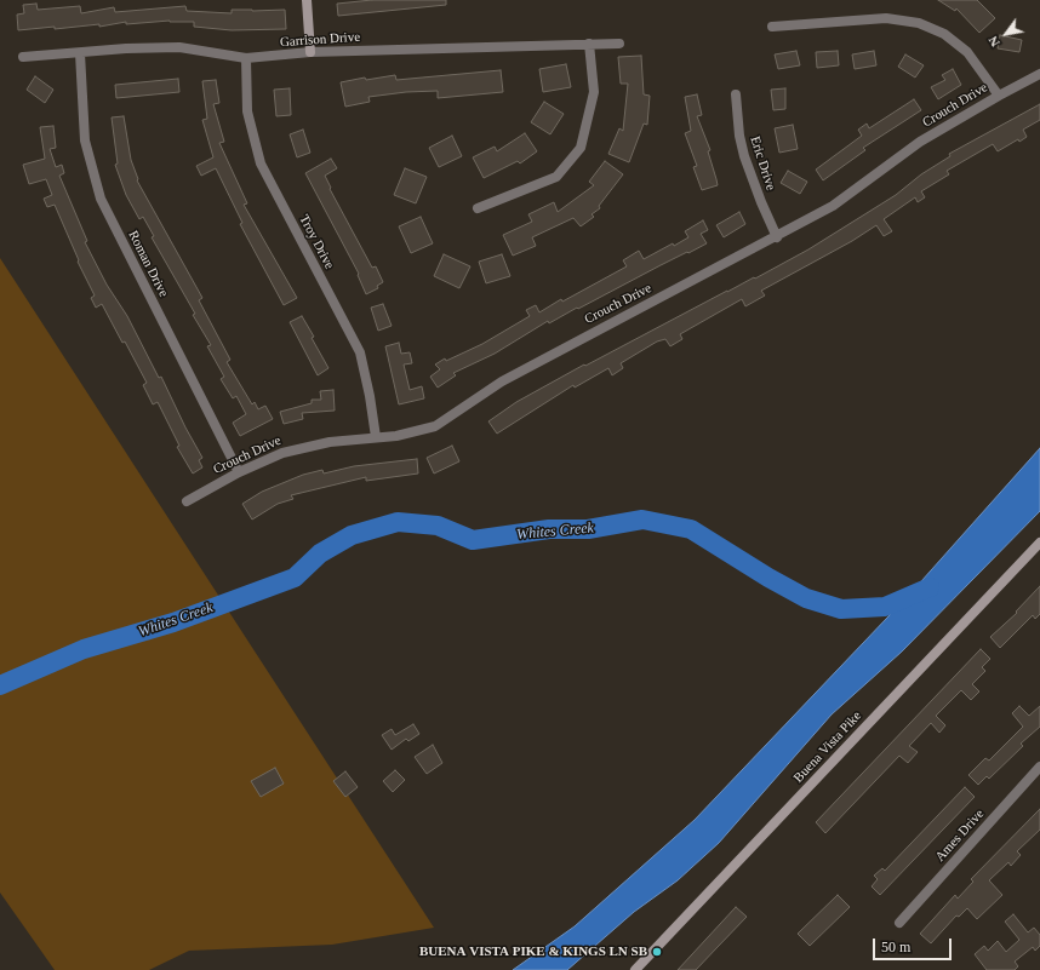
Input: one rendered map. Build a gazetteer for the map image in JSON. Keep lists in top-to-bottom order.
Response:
{
  "streets": {
    "main road": ["Buena Vista Pike"],
    "street": [
      "Garrison Drive",
      "Crouch Drive",
      "Eric Drive",
      "Troy Drive",
      "Roman Drive",
      "Ames Drive"
    ]
  },
  "crossings": [
    ["Garrison Drive", "Troy Drive"],
    ["Garrison Drive", "Roman Drive"],
    ["Crouch Drive", "Eric Drive"],
    ["Crouch Drive", "Troy Drive"],
    ["Crouch Drive", "Roman Drive"]
  ],
  "water": ["Whites Creek"],
  "places": ["BUENA VISTA PIKE & KINGS LN SB"],
  "scale_bar": "50 m",
  "north": "bottom left"
}
